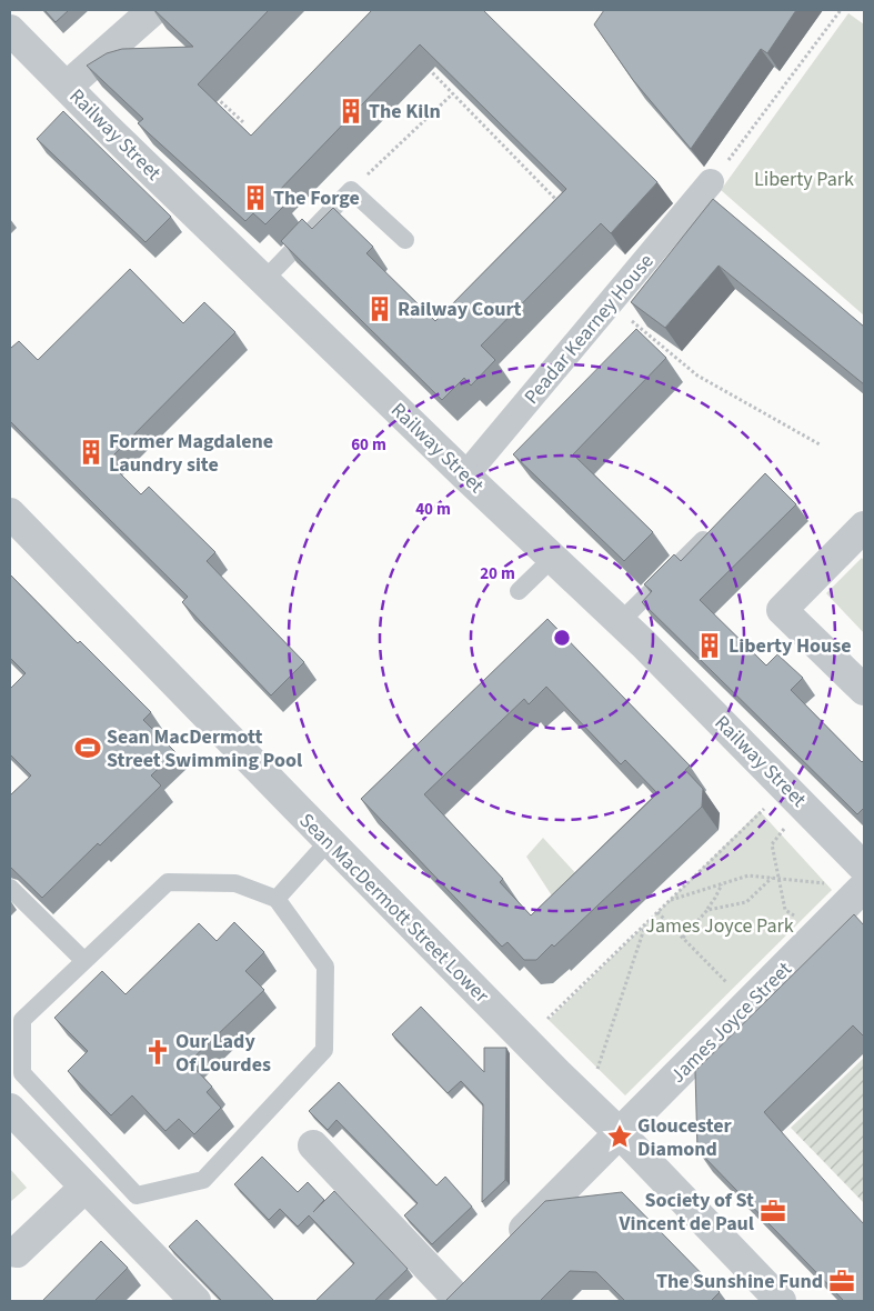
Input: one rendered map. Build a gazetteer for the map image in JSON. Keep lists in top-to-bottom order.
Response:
{
  "streets": {
    "street": [
      "Railway Street",
      "Peadar Kearney House",
      "Sean MacDermott Street Lower",
      "James Joyce Street"
    ]
  },
  "crossings": [
    ["Railway Street", "Peadar Kearney House"],
    ["Sean MacDermott Street Lower", "James Joyce Street"]
  ],
  "parks": ["Liberty Park", "James Joyce Park"],
  "places": {
    "building": [
      "The Kiln",
      "The Forge",
      "Railway Court",
      "Former Magdalene Laundry site",
      "Liberty House"
    ],
    "sports": ["Sean MacDermott Street Swimming Pool"],
    "church": ["Our Lady Of Lourdes"],
    "place": ["Gloucester Diamond"],
    "office": ["Society of St Vincent de Paul", "The Sunshine Fund"]
  },
  "rings": ["60 m", "40 m", "20 m"]
}
